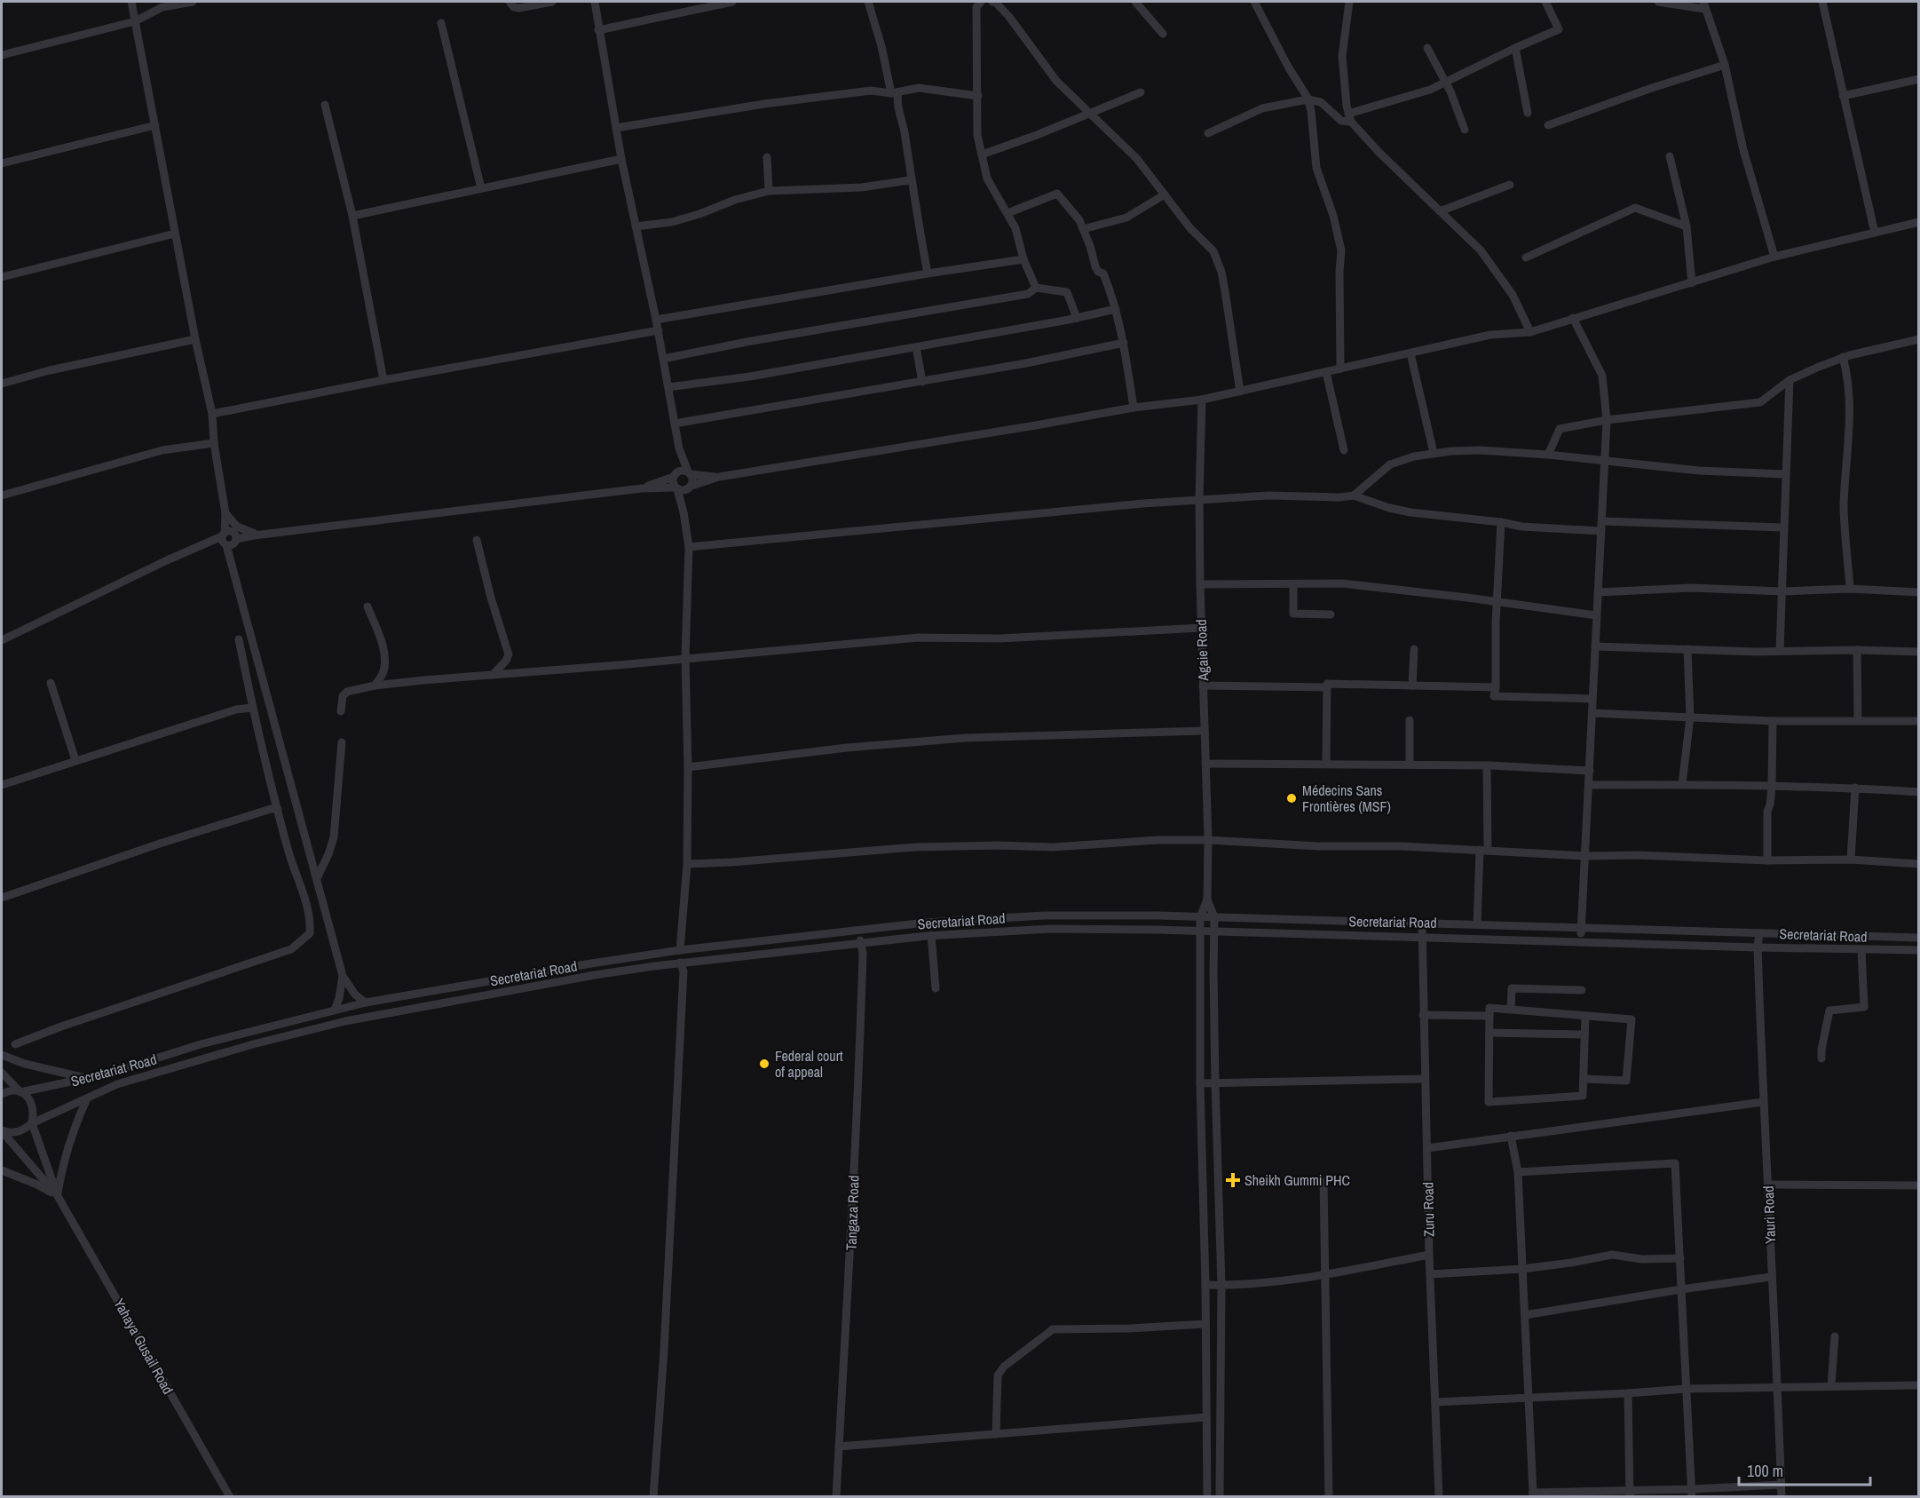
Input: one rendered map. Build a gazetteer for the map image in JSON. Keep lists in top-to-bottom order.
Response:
{
  "streets": {
    "street": [
      "Agaie Road",
      "Secretariat Road",
      "Zuru Road",
      "Tangaza Road",
      "Yauri Road",
      "Yahaya Gusail Road"
    ]
  },
  "crossings": [
    ["Secretariat Road", "Zuru Road"],
    ["Secretariat Road", "Tangaza Road"],
    ["Secretariat Road", "Yauri Road"],
    ["Secretariat Road", "Yahaya Gusail Road"]
  ],
  "places": {
    "other": ["Médecins Sans Frontières (MSF)", "Federal court of appeal"],
    "health": ["Sheikh Gummi PHC"]
  },
  "scale_bar": "100 m"
}
